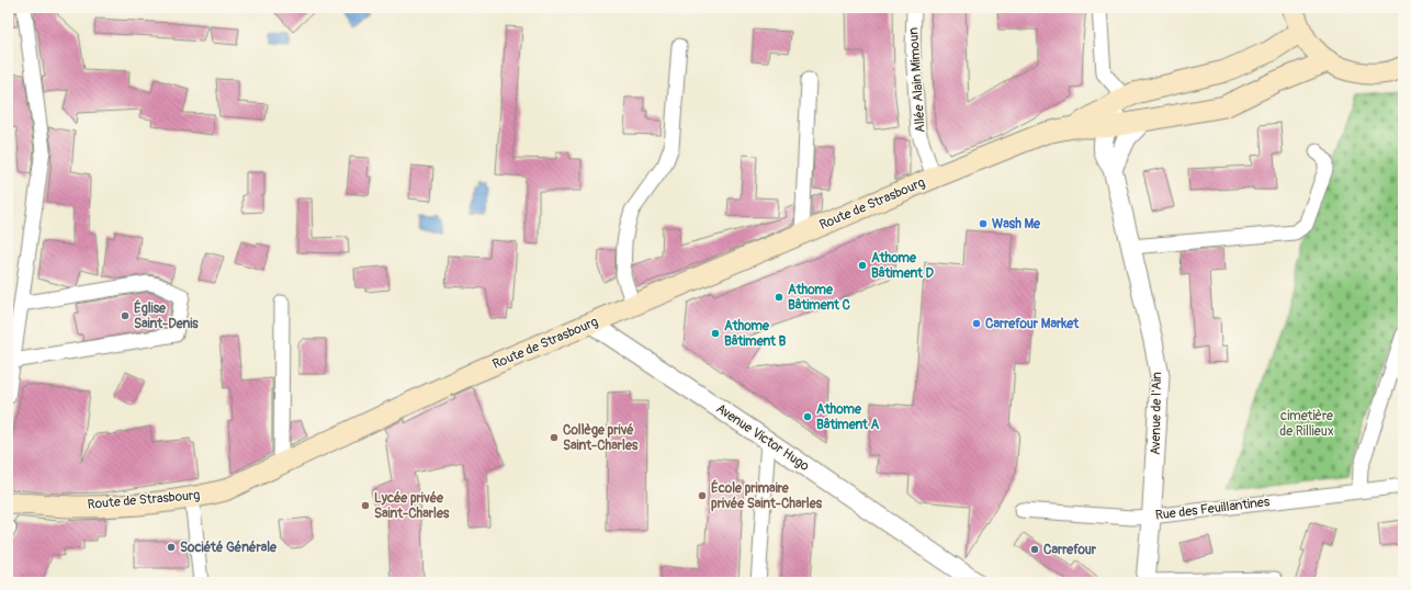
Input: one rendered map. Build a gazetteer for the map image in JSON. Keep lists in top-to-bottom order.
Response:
{
  "streets": {
    "main road": ["Route de Strasbourg"],
    "street": [
      "Allée Alain Mimoun",
      "Avenue de l'Ain",
      "Avenue Victor Hugo",
      "Rue des Feuillantines"
    ]
  },
  "crossings": [
    ["Allée Alain Mimoun", "Route de Strasbourg"],
    ["Route de Strasbourg", "Avenue de l'Ain"],
    ["Route de Strasbourg", "Avenue Victor Hugo"],
    ["Avenue de l'Ain", "Rue des Feuillantines"]
  ],
  "parks": ["cimetière de Rillieux"],
  "places": [
    "Wash Me",
    "Athome Bâtiment D",
    "Athome Bâtiment C",
    "Église Saint-Denis",
    "Carrefour Market",
    "Athome Bâtiment B",
    "Athome Bâtiment A",
    "Collège privé Saint-Charles",
    "École primaire privée Saint-Charles",
    "Lycée privée Saint-Charles",
    "Société Générale",
    "Carrefour"
  ]
}
